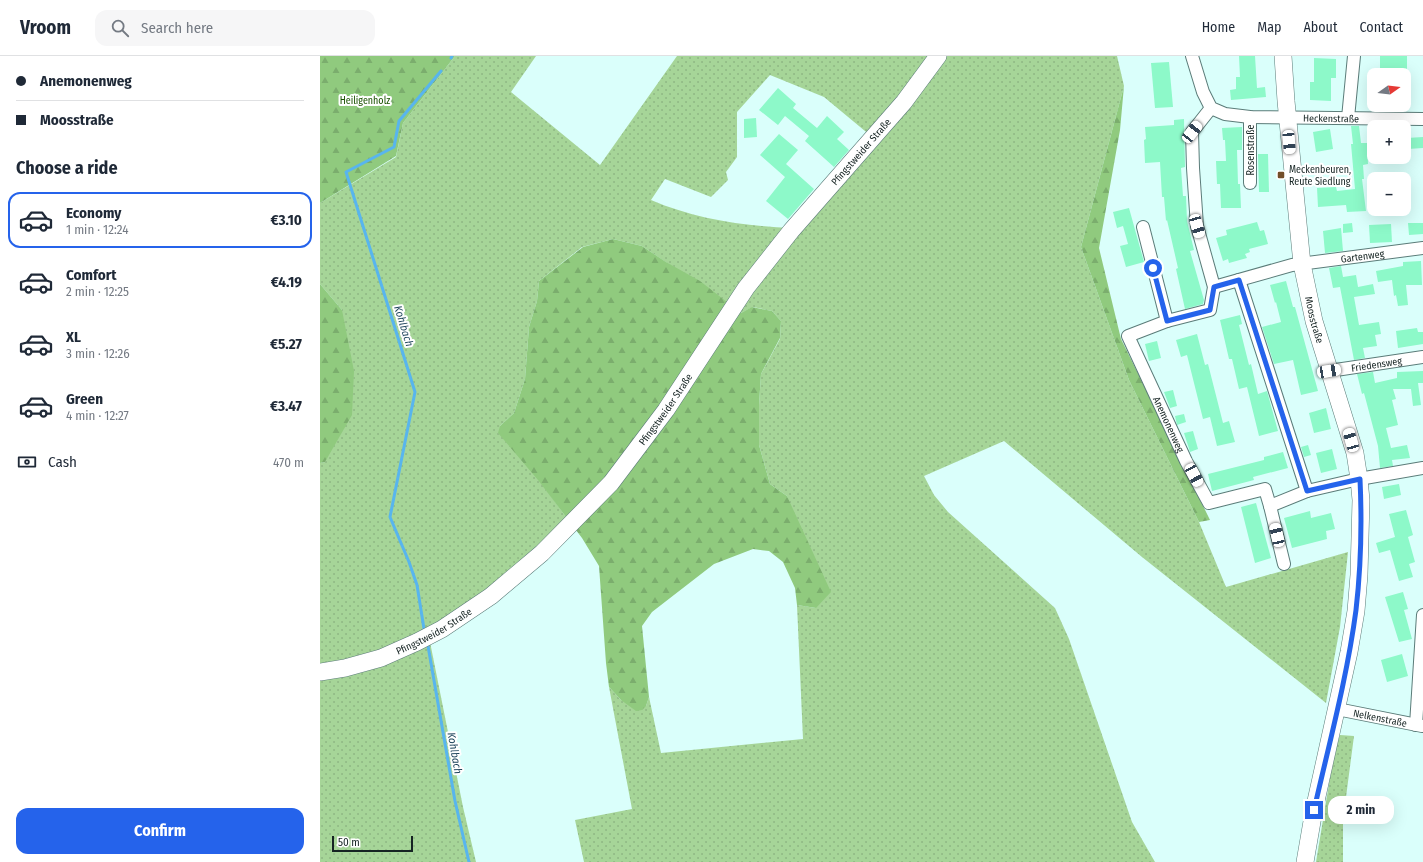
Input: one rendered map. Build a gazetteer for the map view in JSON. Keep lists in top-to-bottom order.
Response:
{
  "streets": {
    "street": [
      "Heckenstraße",
      "Rosenstraße",
      "Pfingstweider Straße",
      "Gartenweg",
      "Moosstraße",
      "Friedensweg",
      "Anemonenweg",
      "Nelkenstraße"
    ]
  },
  "crossings": [
    ["Heckenstraße", "Rosenstraße"],
    ["Heckenstraße", "Moosstraße"],
    ["Rosenstraße", "Moosstraße"],
    ["Rosenstraße", "Anemonenweg"],
    ["Gartenweg", "Moosstraße"],
    ["Moosstraße", "Friedensweg"],
    ["Moosstraße", "Nelkenstraße"]
  ],
  "water": ["Kohlbach"],
  "parks": ["Heiligenholz"],
  "places": {
    "transit": ["Meckenbeuren, Reute Siedlung"]
  },
  "scale_bar": "50 m",
  "north": "right",
  "page": {
    "header": "Vroom",
    "search": "Search here",
    "nav": [
      "Home",
      "Map",
      "About",
      "Contact"
    ],
    "banner": ["Anemonenweg", "Moosstraße"],
    "map_buttons": ["+", "−"],
    "heading": "Choose a ride",
    "list": [
      {
        "name": "Economy",
        "note": "1 min · 12:24",
        "value": "€3.10"
      },
      {
        "name": "Comfort",
        "note": "2 min · 12:25",
        "value": "€4.19"
      },
      {
        "name": "XL",
        "note": "3 min · 12:26",
        "value": "€5.27"
      },
      {
        "name": "Green",
        "note": "4 min · 12:27",
        "value": "€3.47"
      }
    ],
    "pay": ["Cash", "470 m"],
    "bubble": "2 min",
    "buttons": "Confirm",
    "scale": "50 m"
  }
}
